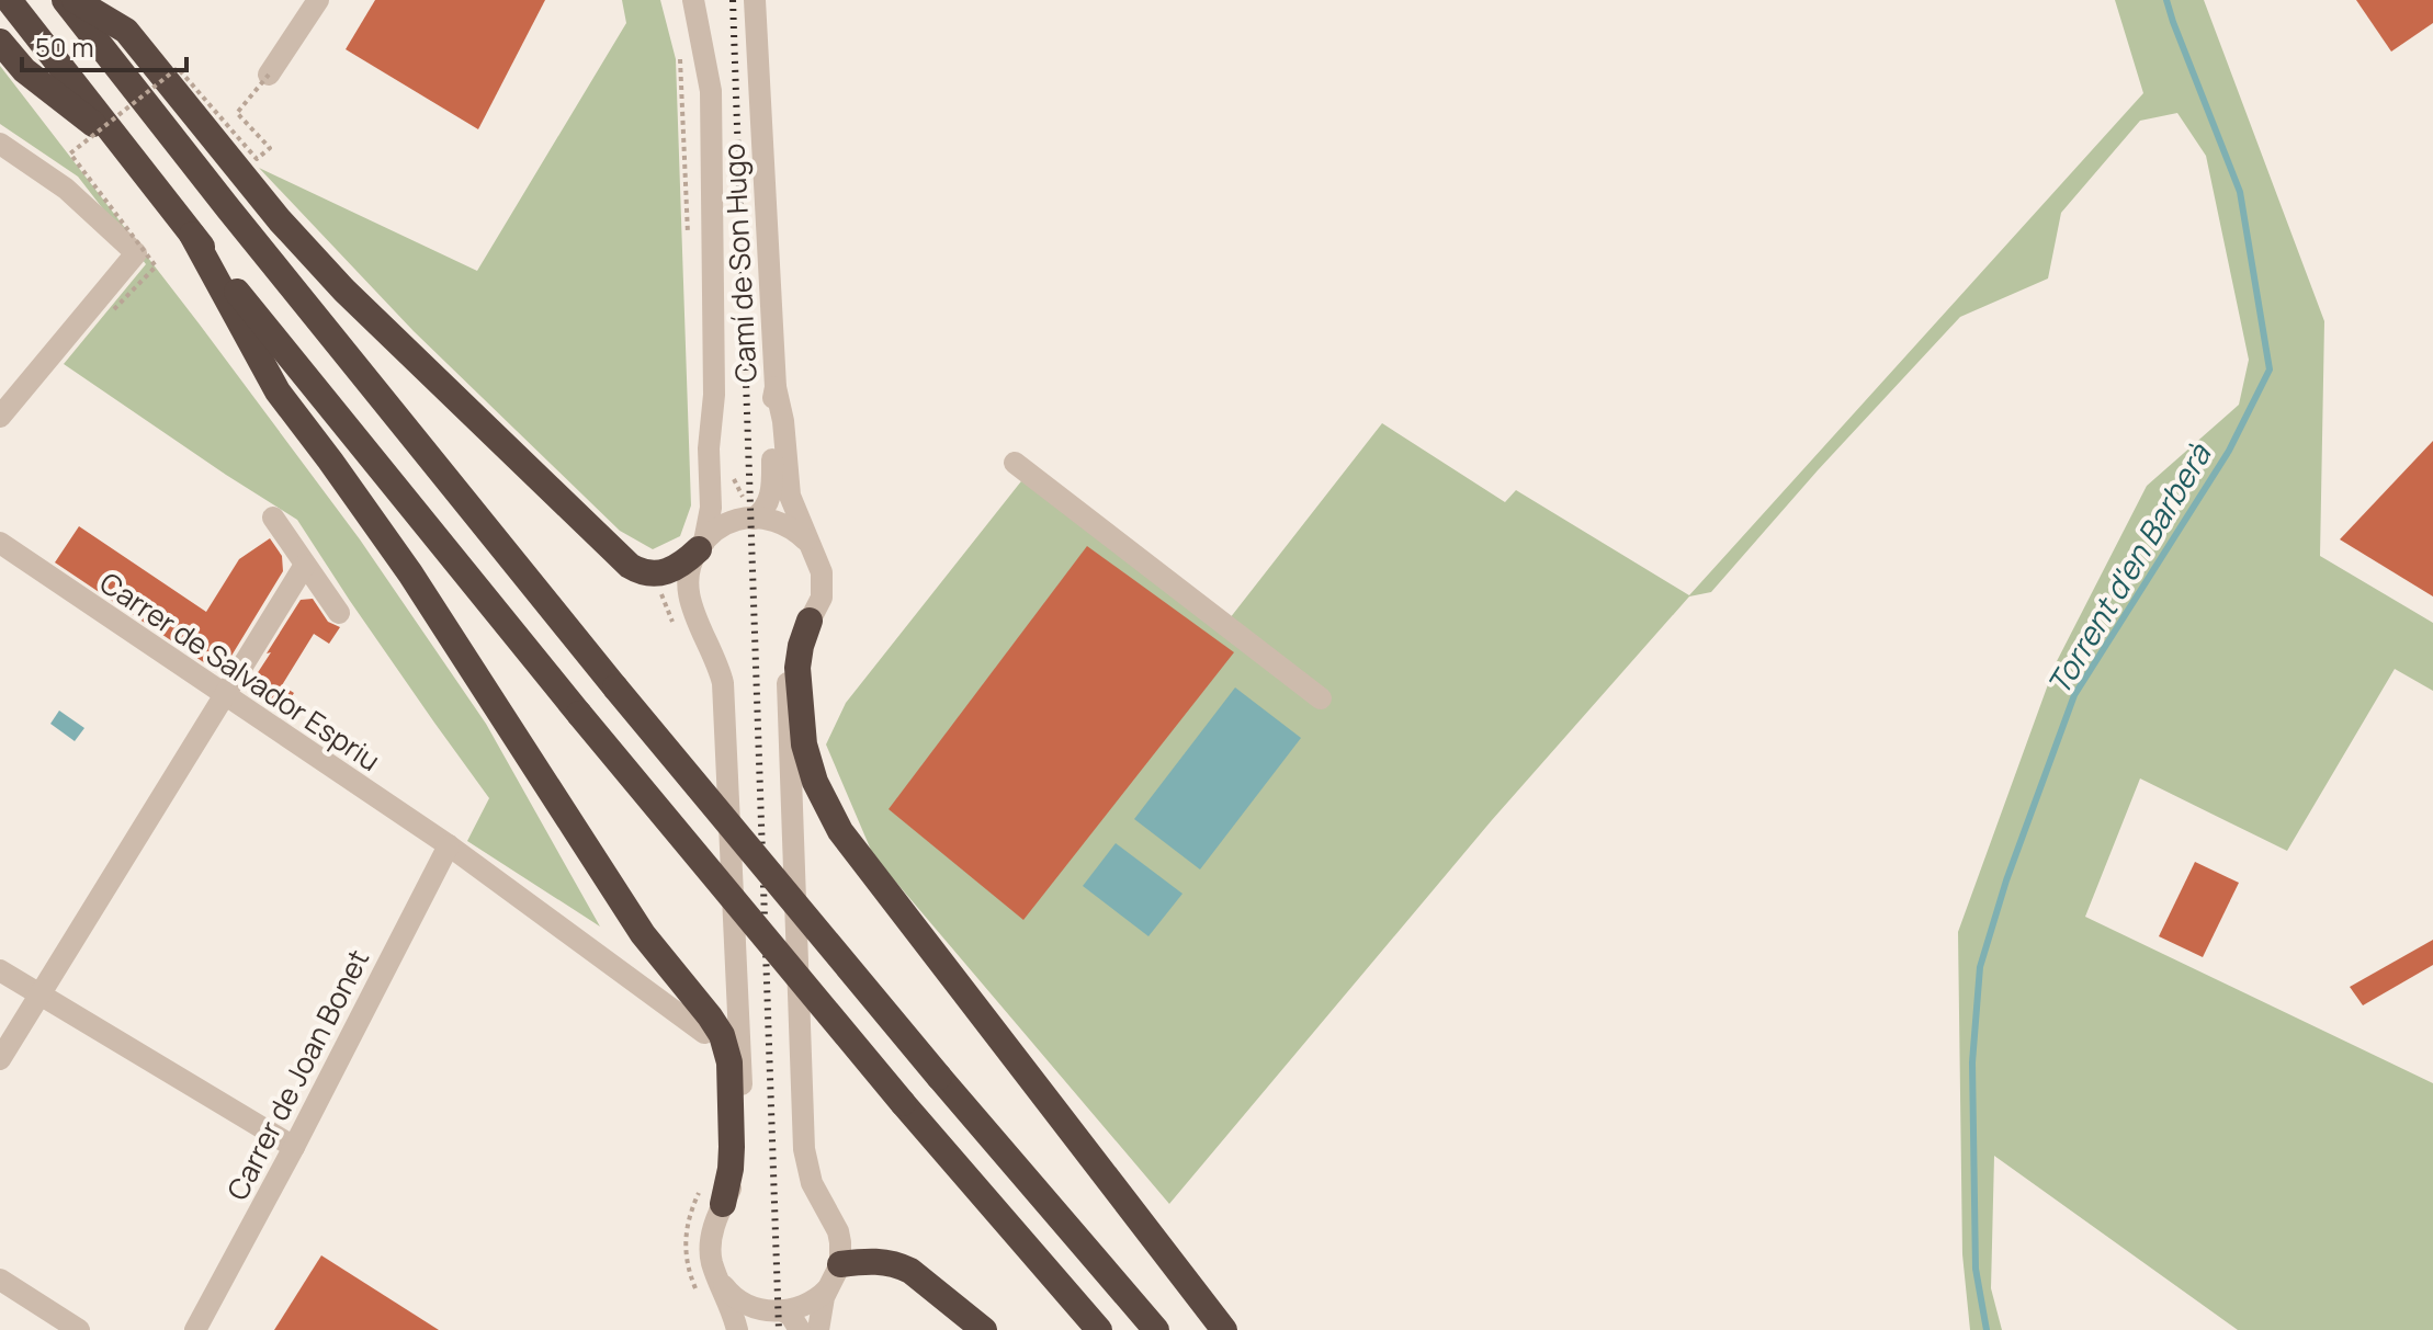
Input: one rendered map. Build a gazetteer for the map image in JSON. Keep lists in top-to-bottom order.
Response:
{
  "streets": {
    "street": ["Camí de Son Hugo", "Carrer de Salvador Espriu", "Carrer de Joan Bonet"]
  },
  "crossings": [
    ["Carrer de Salvador Espriu", "Carrer de Joan Bonet"]
  ],
  "water": ["Torrent d'en Barberà"],
  "scale_bar": "50 m"
}
